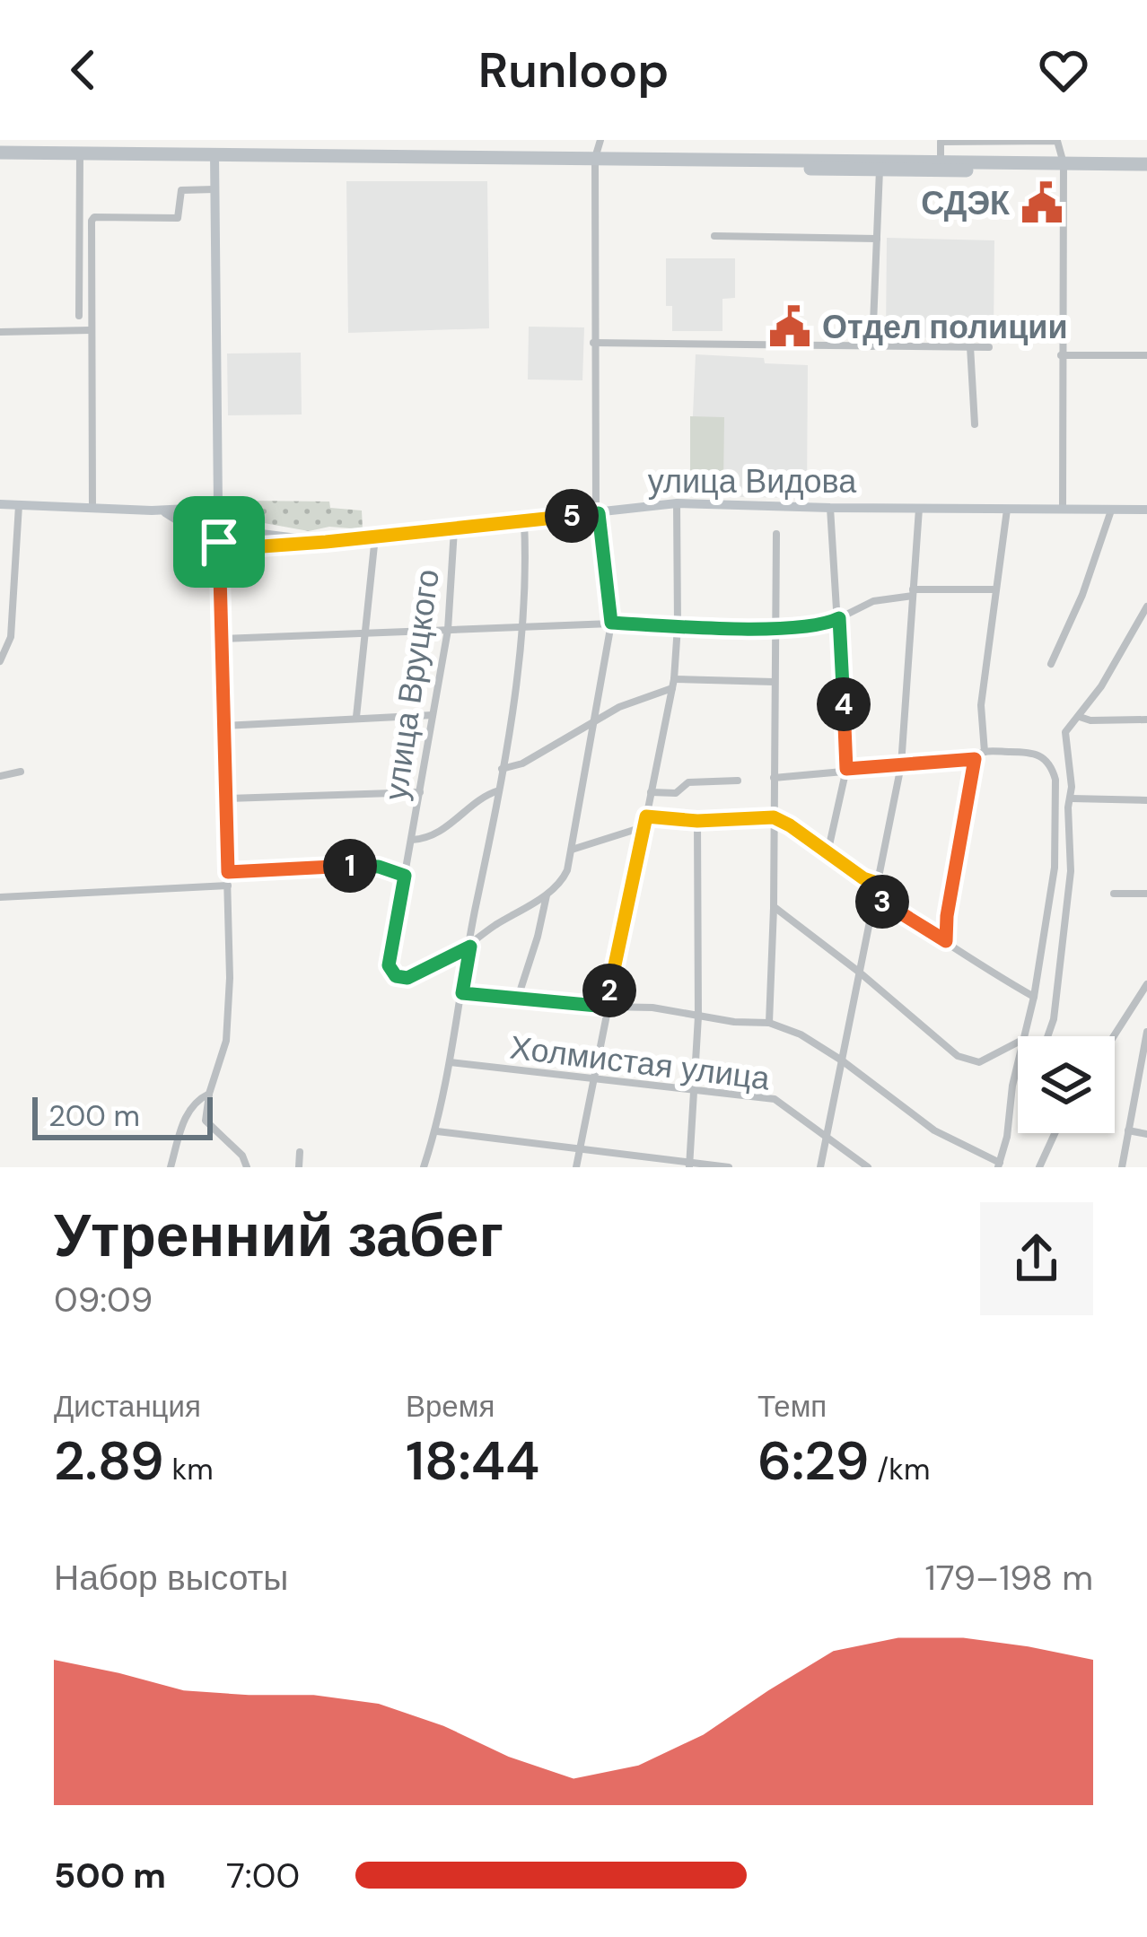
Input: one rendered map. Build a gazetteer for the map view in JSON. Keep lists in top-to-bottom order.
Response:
{
  "streets": {
    "street": ["улица Видова", "улица Вруцкого", "Холмистая улица"]
  },
  "crossings": [
    ["улица Видова", "улица Вруцкого"]
  ],
  "places": {
    "public building": ["СДЭК", "Отдел полиции"]
  },
  "scale_bar": "200 m",
  "page": {
    "header": "Runloop",
    "pins": [
      "5",
      "4",
      "1",
      "3",
      "2"
    ],
    "scale": "200 m",
    "heading": ["Утренний забег", "09:09"],
    "stats": [
      ["Дистанция", "2.89 km"],
      ["Время", "18:44"],
      ["Темп", "6:29 /km"]
    ],
    "chart": ["Набор высоты", "179–198 m"],
    "list": [
      {
        "name": "500 m",
        "note": "7:00"
      }
    ]
  }
}
